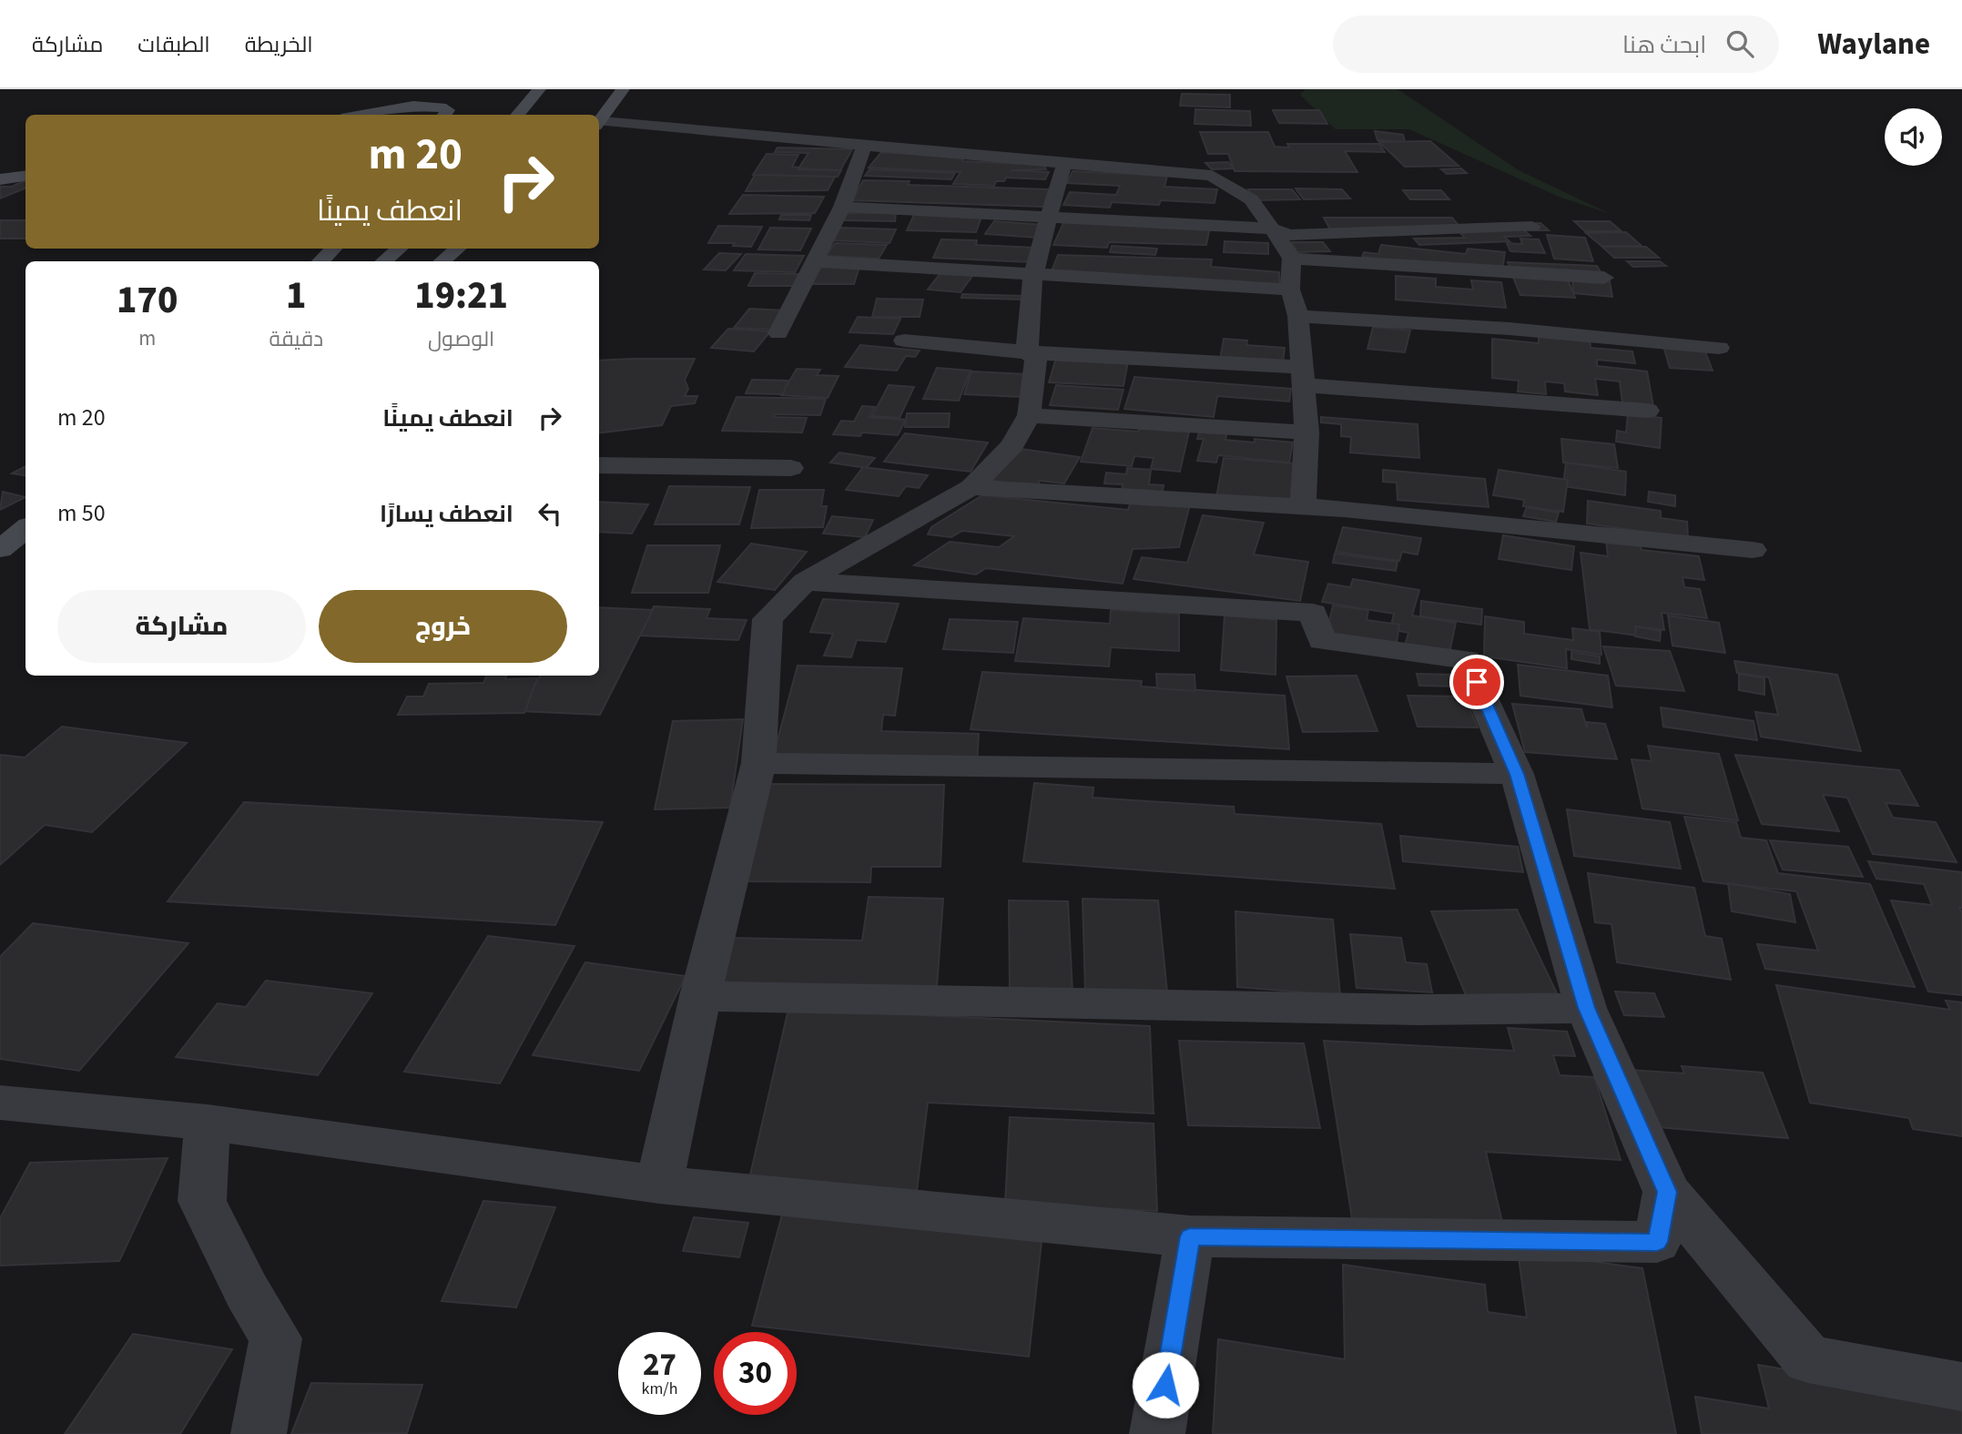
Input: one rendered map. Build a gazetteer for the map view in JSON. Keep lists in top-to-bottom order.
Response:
{
  "page": {
    "header": "Waylane",
    "search": "ابحث هنا",
    "nav": ["الخريطة", "الطبقات", "مشاركة"],
    "turn": ["20 m", "انعطف يمينًا"],
    "eta": [
      "19:21",
      "الوصول",
      "1",
      "دقيقة",
      "170",
      "m"
    ],
    "list": [
      {
        "name": "انعطف يمينًا",
        "value": "20 m"
      },
      {
        "name": "انعطف يسارًا",
        "value": "50 m"
      }
    ],
    "buttons": ["خروج", "مشاركة"],
    "speed": "27 km/h",
    "limit": "30"
  }
}
